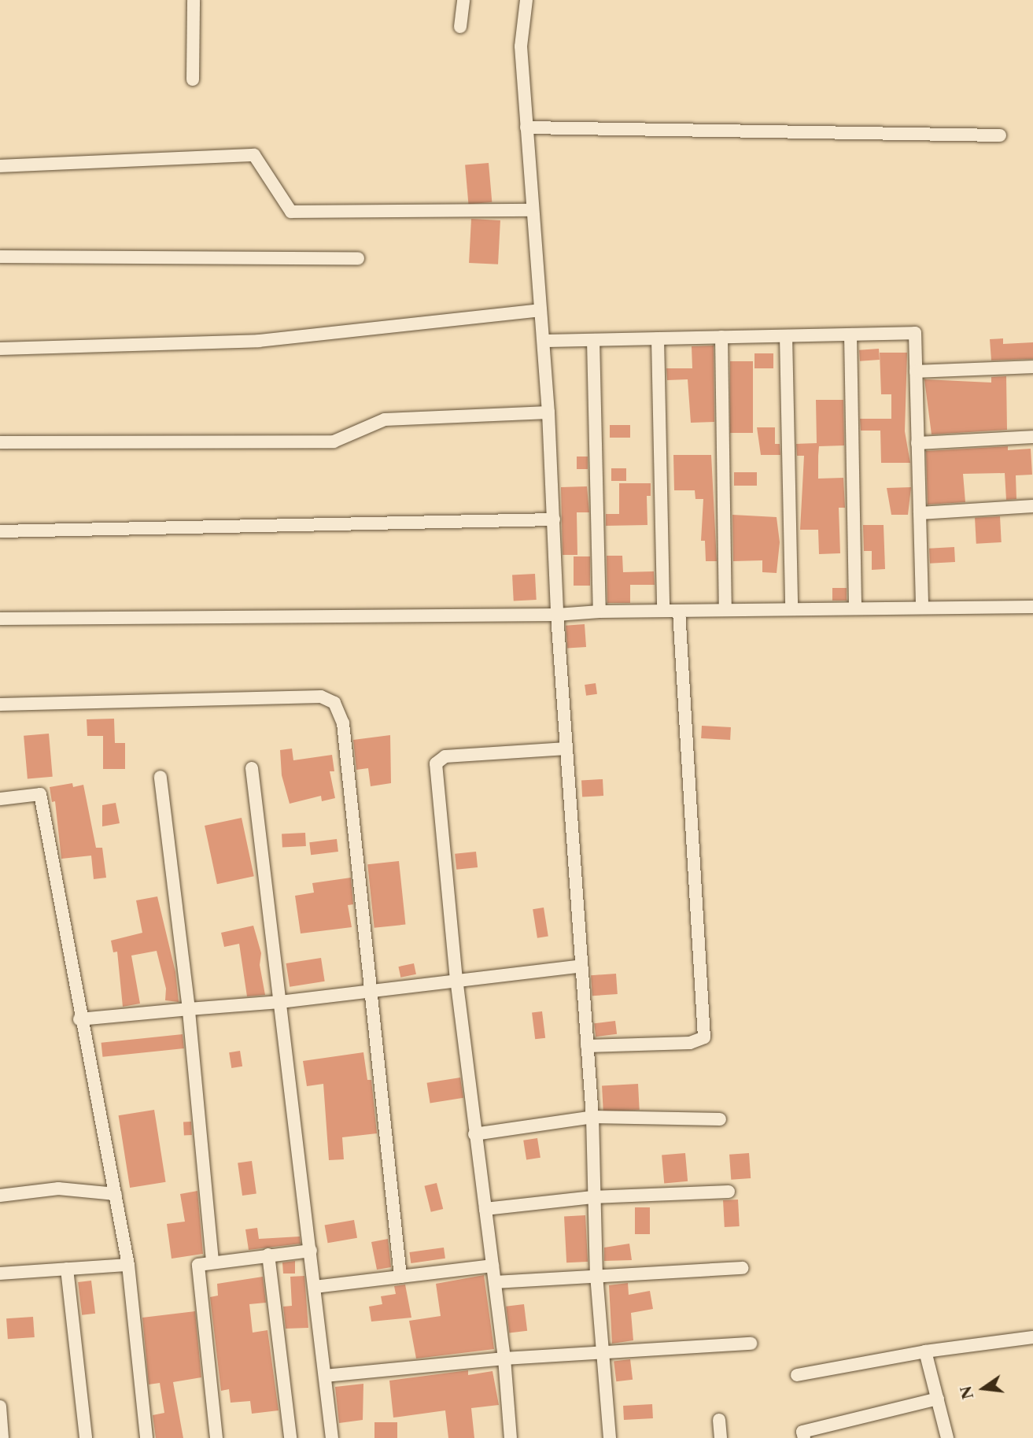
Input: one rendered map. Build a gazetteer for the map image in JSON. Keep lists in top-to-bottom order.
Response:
{
  "north": "left"
}
